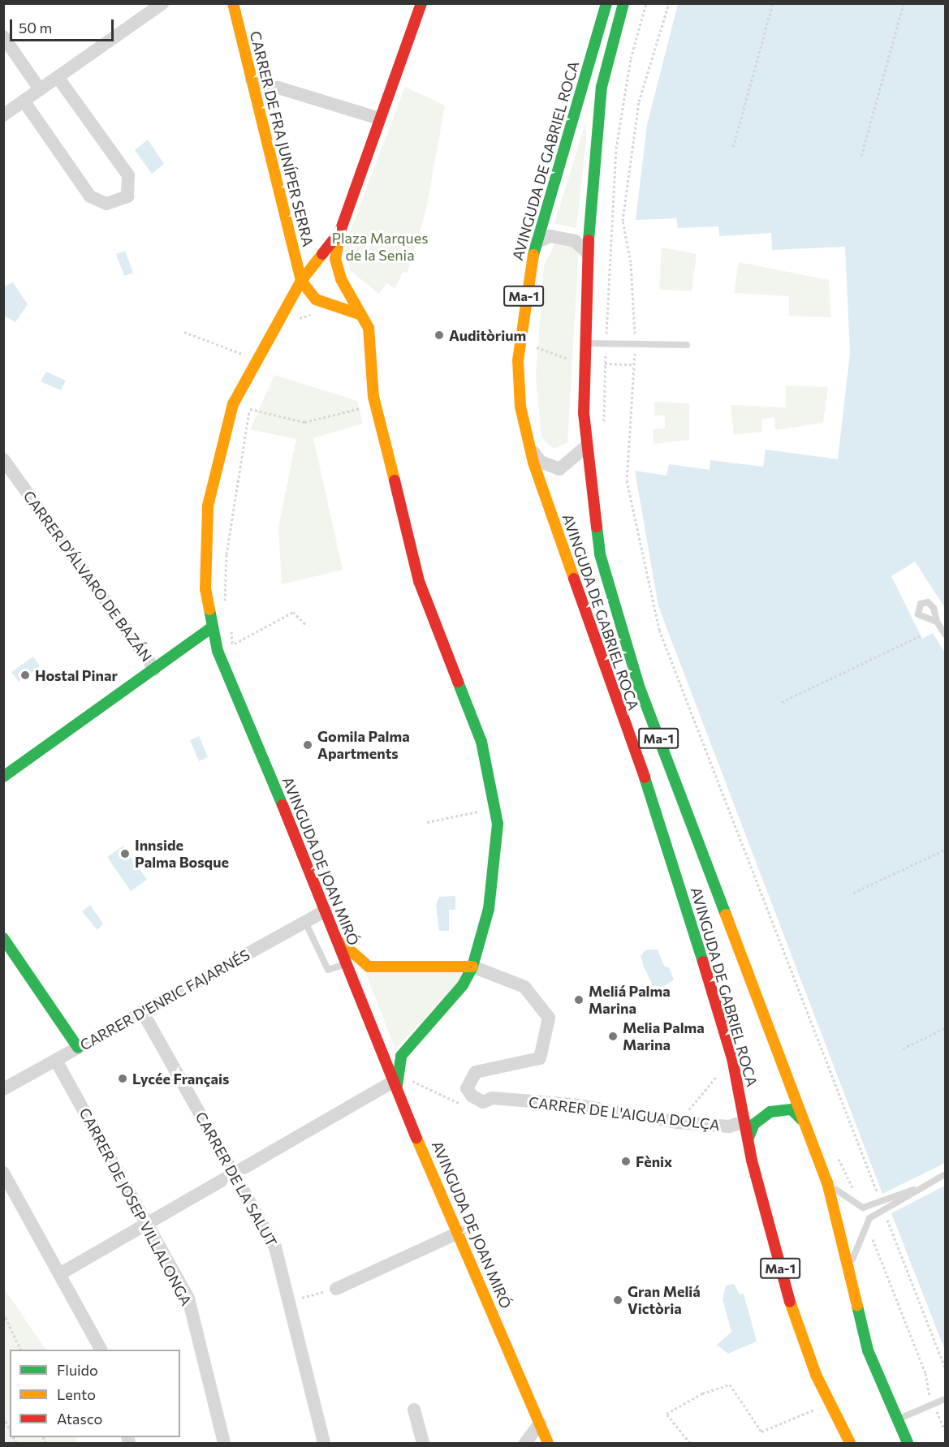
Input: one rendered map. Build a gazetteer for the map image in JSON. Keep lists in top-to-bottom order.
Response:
{
  "streets": {
    "main road": [
      "CARRER DE FRA JUNÍPER SERRA",
      "AVINGUDA DE GABRIEL ROCA",
      "Ma-1",
      "AVINGUDA DE JOAN MIRÓ"
    ],
    "street": [
      "CARRER D'ÁLVARO DE BAZÁN",
      "CARRER D'ENRIC FAJARNÉS",
      "CARRER DE L'AIGUA DOLÇA",
      "CARRER DE LA SALUT",
      "CARRER DE JOSEP VILLALONGA"
    ]
  },
  "crossings": [
    ["CARRER DE FRA JUNÍPER SERRA", "AVINGUDA DE JOAN MIRÓ"],
    ["AVINGUDA DE GABRIEL ROCA", "CARRER DE L'AIGUA DOLÇA"],
    ["AVINGUDA DE JOAN MIRÓ", "CARRER D'ENRIC FAJARNÉS"],
    ["CARRER D'ENRIC FAJARNÉS", "CARRER DE LA SALUT"],
    ["CARRER D'ENRIC FAJARNÉS", "CARRER DE JOSEP VILLALONGA"]
  ],
  "parks": ["Plaza Marques de la Senia"],
  "places": [
    "Auditòrium",
    "Hostal Pinar",
    "Gomila Palma Apartments",
    "Innside Palma Bosque",
    "Meliá Palma Marina",
    "Melia Palma Marina",
    "Lycée Français",
    "Fènix",
    "Gran Meliá Victòria"
  ],
  "legend": ["Fluido", "Lento", "Atasco"],
  "scale_bar": "50 m"
}
